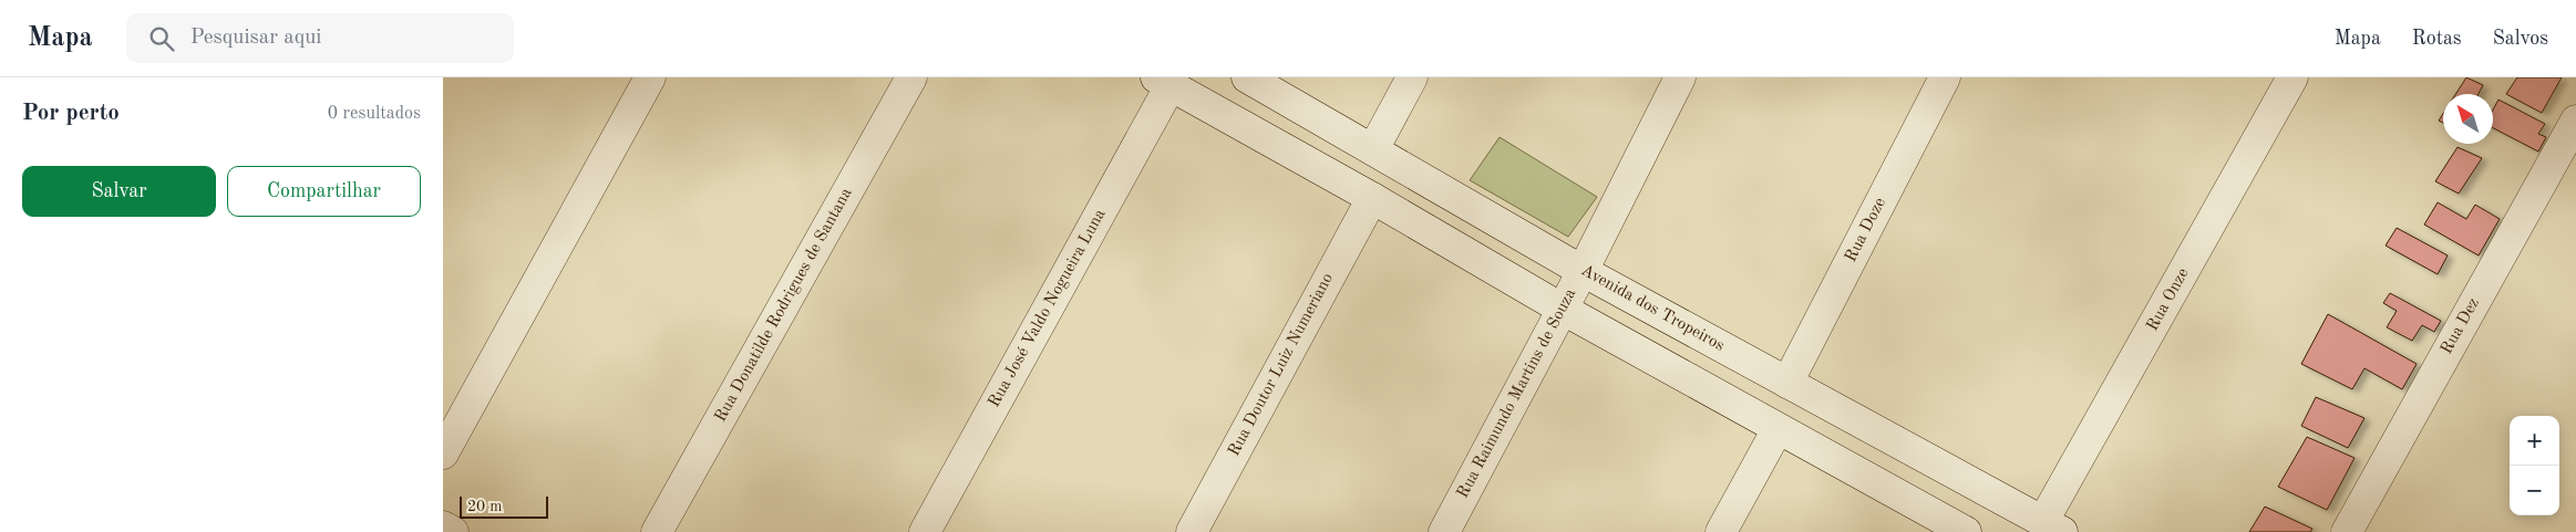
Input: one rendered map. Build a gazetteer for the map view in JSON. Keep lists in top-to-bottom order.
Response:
{
  "streets": {
    "street": [
      "Rua Doze",
      "Rua Onze",
      "Rua Donatilde Rodrigues de Santana",
      "Rua José Valdo Nogueira Luna",
      "Avenida dos Tropeiros",
      "Rua Dez",
      "Rua Doutor Luiz Numeriano",
      "Rua Raimundo Martins de Souza"
    ]
  },
  "crossings": [
    ["Rua Doze", "Avenida dos Tropeiros"],
    ["Rua Onze", "Avenida dos Tropeiros"],
    ["Avenida dos Tropeiros", "Rua Raimundo Martins de Souza"]
  ],
  "scale_bar": "20 m",
  "north": "top left",
  "page": {
    "header": "Mapa",
    "search": "Pesquisar aqui",
    "nav": ["Mapa", "Rotas", "Salvos"],
    "heading": ["Por perto", "0 resultados"],
    "buttons": ["Salvar", "Compartilhar"],
    "map_buttons": ["+", "−"],
    "scale": "20 m"
  }
}
